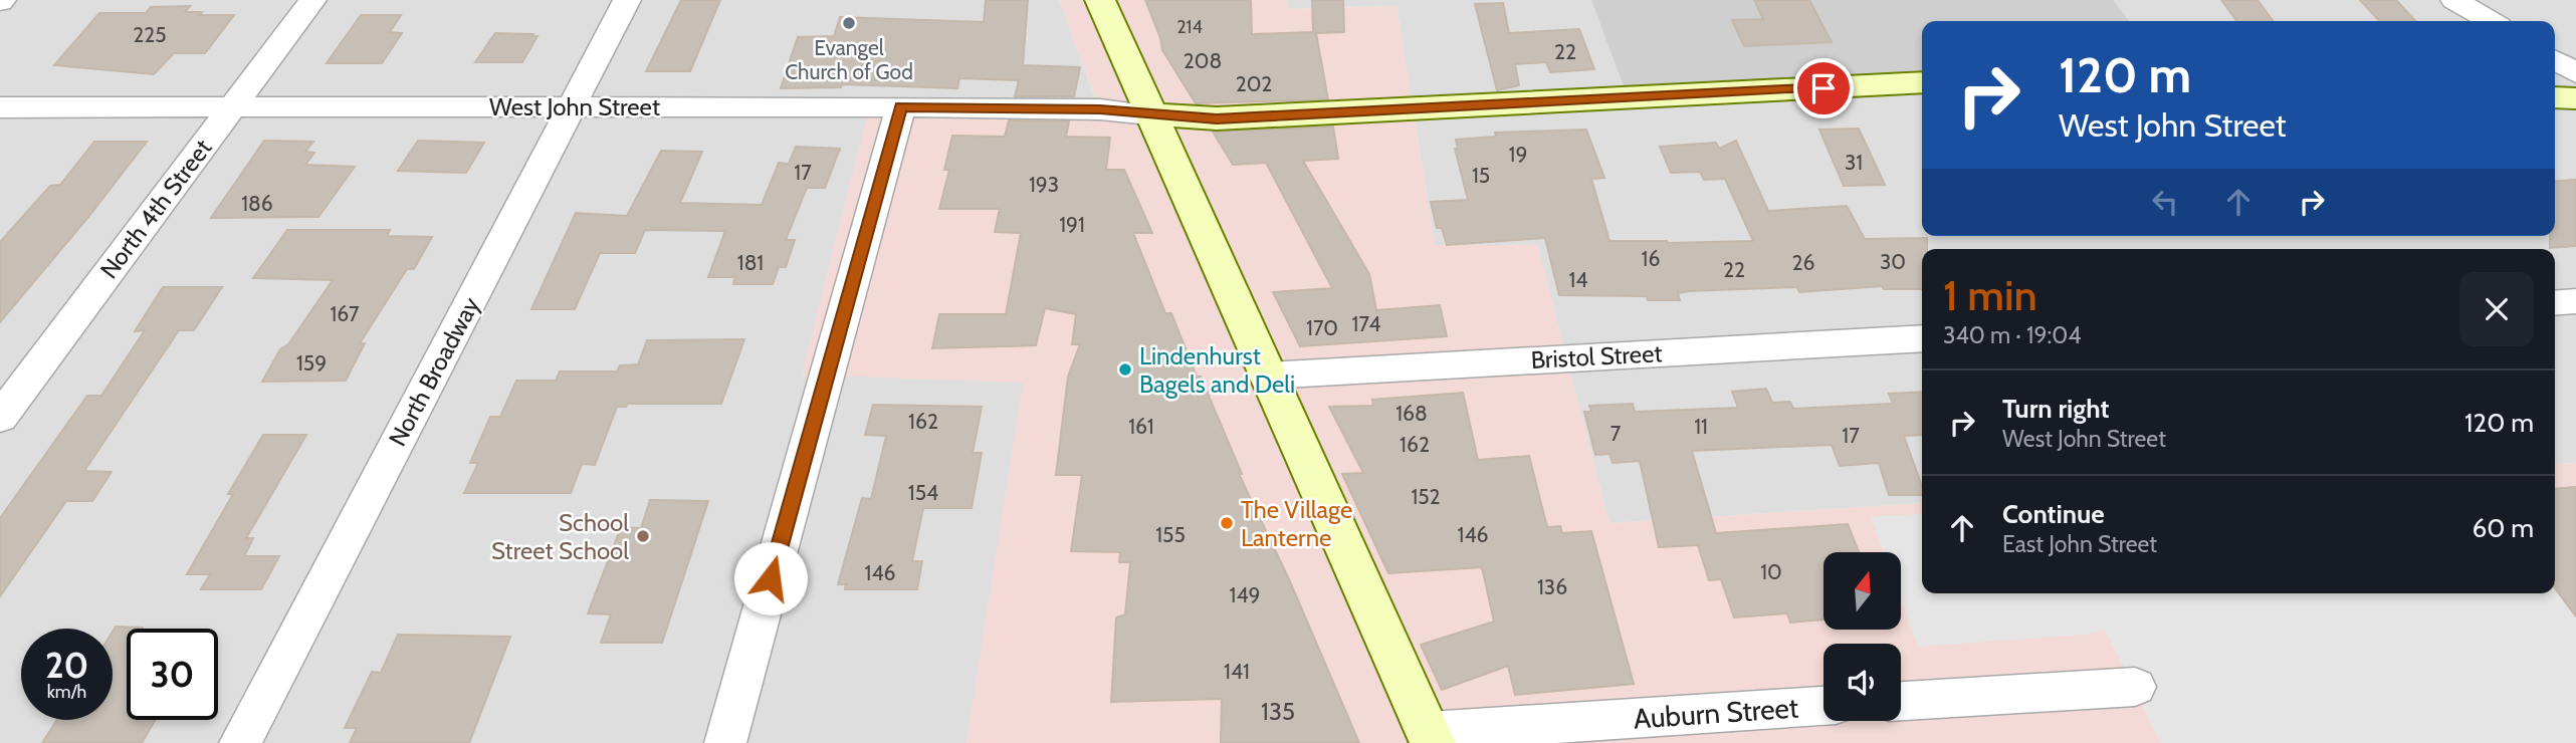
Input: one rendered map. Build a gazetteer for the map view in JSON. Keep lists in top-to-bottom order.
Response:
{
  "streets": {
    "street": [
      "West John Street",
      "North 4th Street",
      "Bristol Street",
      "North Broadway",
      "Auburn Street"
    ]
  },
  "crossings": [
    ["West John Street", "North 4th Street"],
    ["West John Street", "North Broadway"]
  ],
  "places": [
    "Evangel Church of God",
    "Lindenhurst Bagels and Deli",
    "The Village Lanterne",
    "School Street School"
  ],
  "house_numbers": [
    "214",
    "225",
    "22",
    "208",
    "202",
    "19",
    "31",
    "17",
    "15",
    "193",
    "186",
    "191",
    "16",
    "30",
    "181",
    "26",
    "22",
    "14",
    "167",
    "174",
    "170",
    "159",
    "168",
    "162",
    "161",
    "11",
    "7",
    "17",
    "162",
    "154",
    "152",
    "155",
    "146",
    "10",
    "146",
    "136",
    "149",
    "141",
    "135"
  ],
  "north": "top",
  "page": {
    "turn": ["120 m", "West John Street"],
    "heading": ["1 min", "340 m · 19:04"],
    "list": [
      {
        "name": "Turn right",
        "note": "West John Street",
        "value": "120 m"
      },
      {
        "name": "Continue",
        "note": "East John Street",
        "value": "60 m"
      }
    ],
    "speed": "20 km/h",
    "limit": "30"
  }
}
